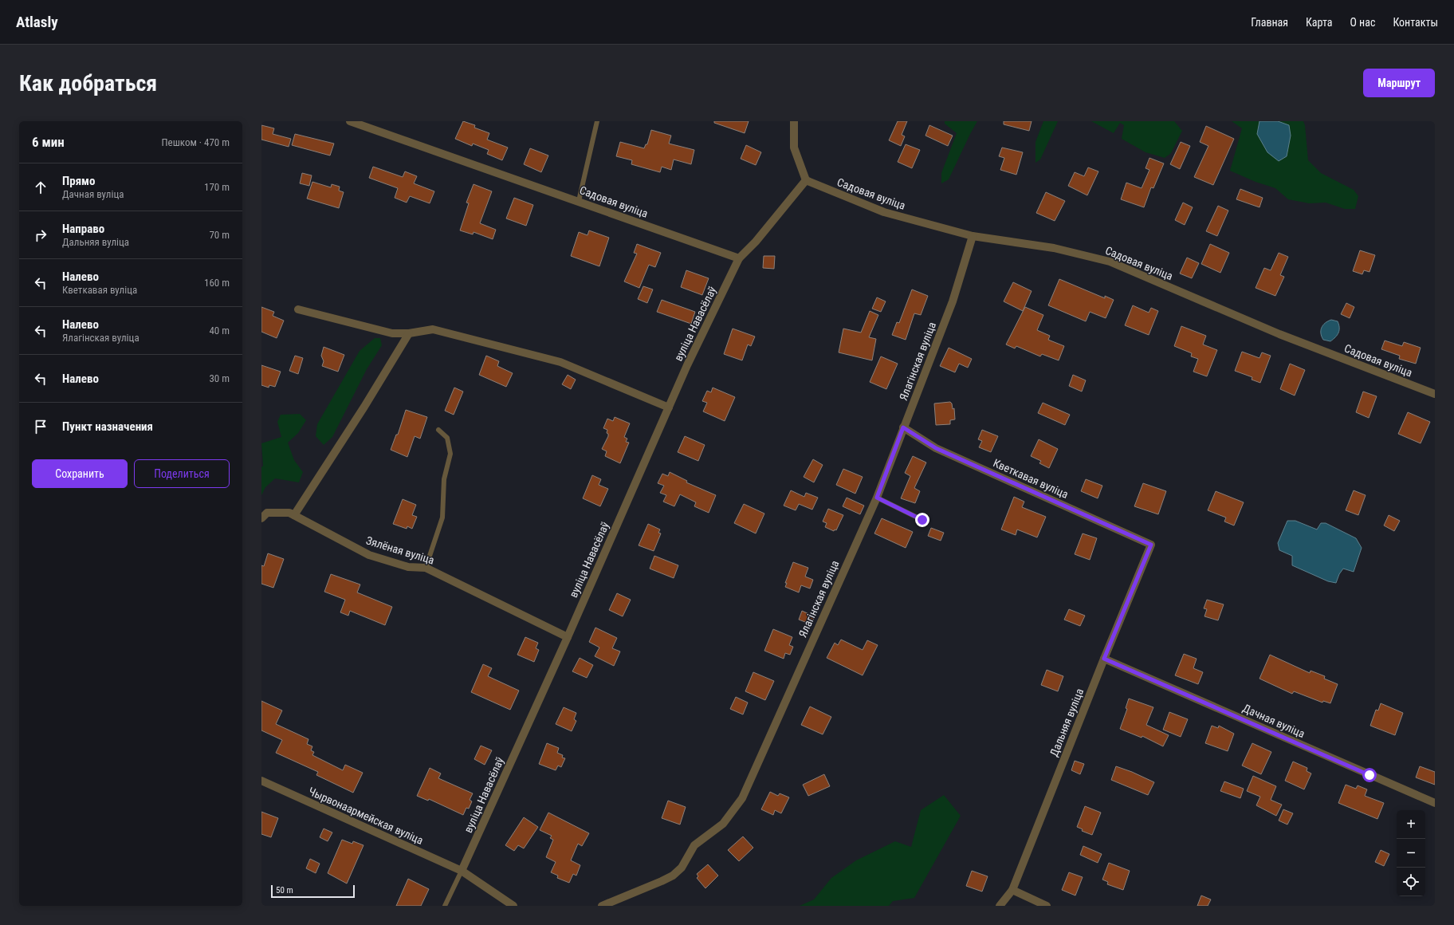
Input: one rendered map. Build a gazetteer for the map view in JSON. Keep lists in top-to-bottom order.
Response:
{
  "streets": {
    "street": [
      "Садовая вуліца",
      "вуліца Навасёлаў",
      "Ялагінская вуліца",
      "Кветкавая вуліца",
      "Зялёная вуліца",
      "Дачная вуліца",
      "Дальняя вуліца",
      "Чырвонаармейская вуліца"
    ]
  },
  "crossings": [
    ["Садовая вуліца", "вуліца Навасёлаў"],
    ["Садовая вуліца", "Ялагінская вуліца"],
    ["вуліца Навасёлаў", "Зялёная вуліца"],
    ["вуліца Навасёлаў", "Чырвонаармейская вуліца"],
    ["Ялагінская вуліца", "Кветкавая вуліца"],
    ["Кветкавая вуліца", "Дальняя вуліца"],
    ["Дачная вуліца", "Дальняя вуліца"]
  ],
  "scale_bar": "50 m",
  "page": {
    "header": "Atlasly",
    "nav": [
      "Главная",
      "Карта",
      "О нас",
      "Контакты"
    ],
    "buttons": [
      "Маршрут",
      ["Сохранить", "Поделиться"]
    ],
    "title": "Как добраться",
    "heading": ["6 мин", "Пешком · 470 m"],
    "list": [
      ["Прямо", "Дачная вуліца", "170 m"],
      ["Направо", "Дальняя вуліца", "70 m"],
      ["Налево", "Кветкавая вуліца", "160 m"],
      ["Налево", "Ялагінская вуліца", "40 m"],
      ["Налево", "30 m"],
      "Пункт назначения"
    ],
    "map_buttons": ["+", "−"],
    "scale": "50 m"
  }
}
